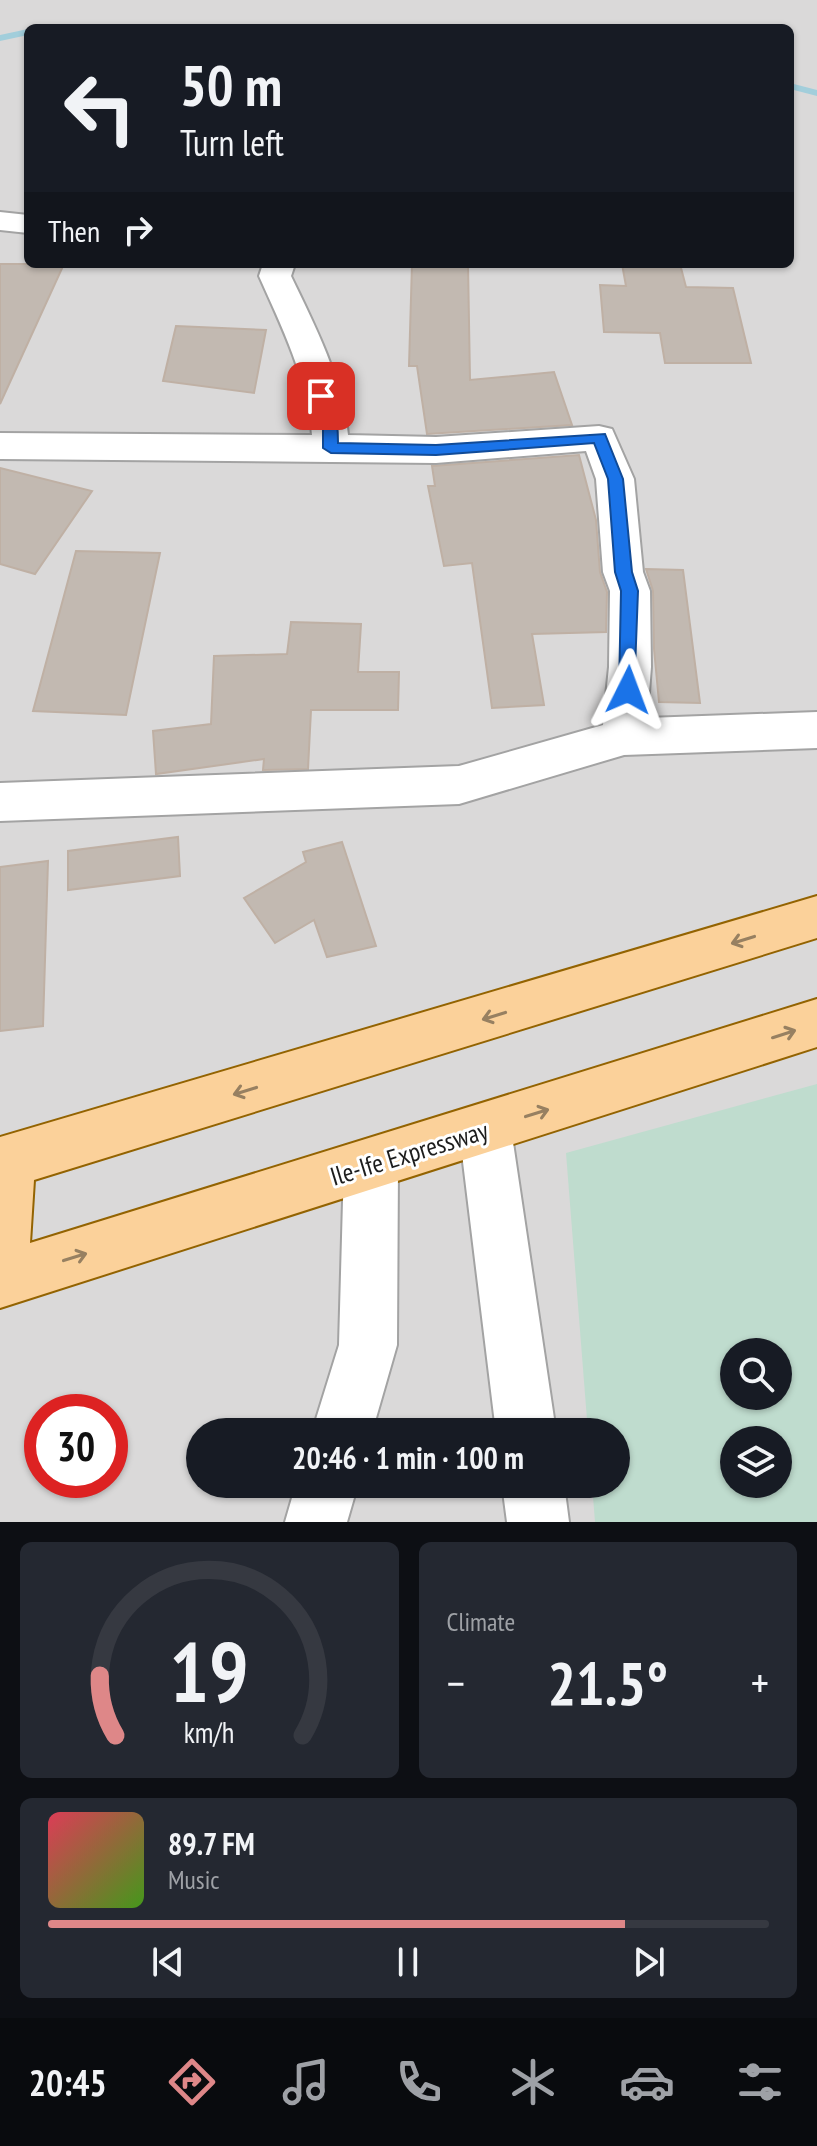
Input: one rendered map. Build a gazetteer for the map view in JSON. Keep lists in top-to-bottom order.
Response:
{
  "streets": {
    "main road": ["Ile-Ife Expressway"]
  },
  "page": {
    "turn": ["50 m", "Turn left"],
    "then": "Then",
    "limit": "30",
    "trip": "20:46 · 1 min · 100 m",
    "tile": "Climate",
    "heat": ["−", "21.5°", "+"],
    "song": ["89.7 FM", "Music"],
    "tabs": "20:45",
    "gauge": ["19", "km/h"]
  }
}
